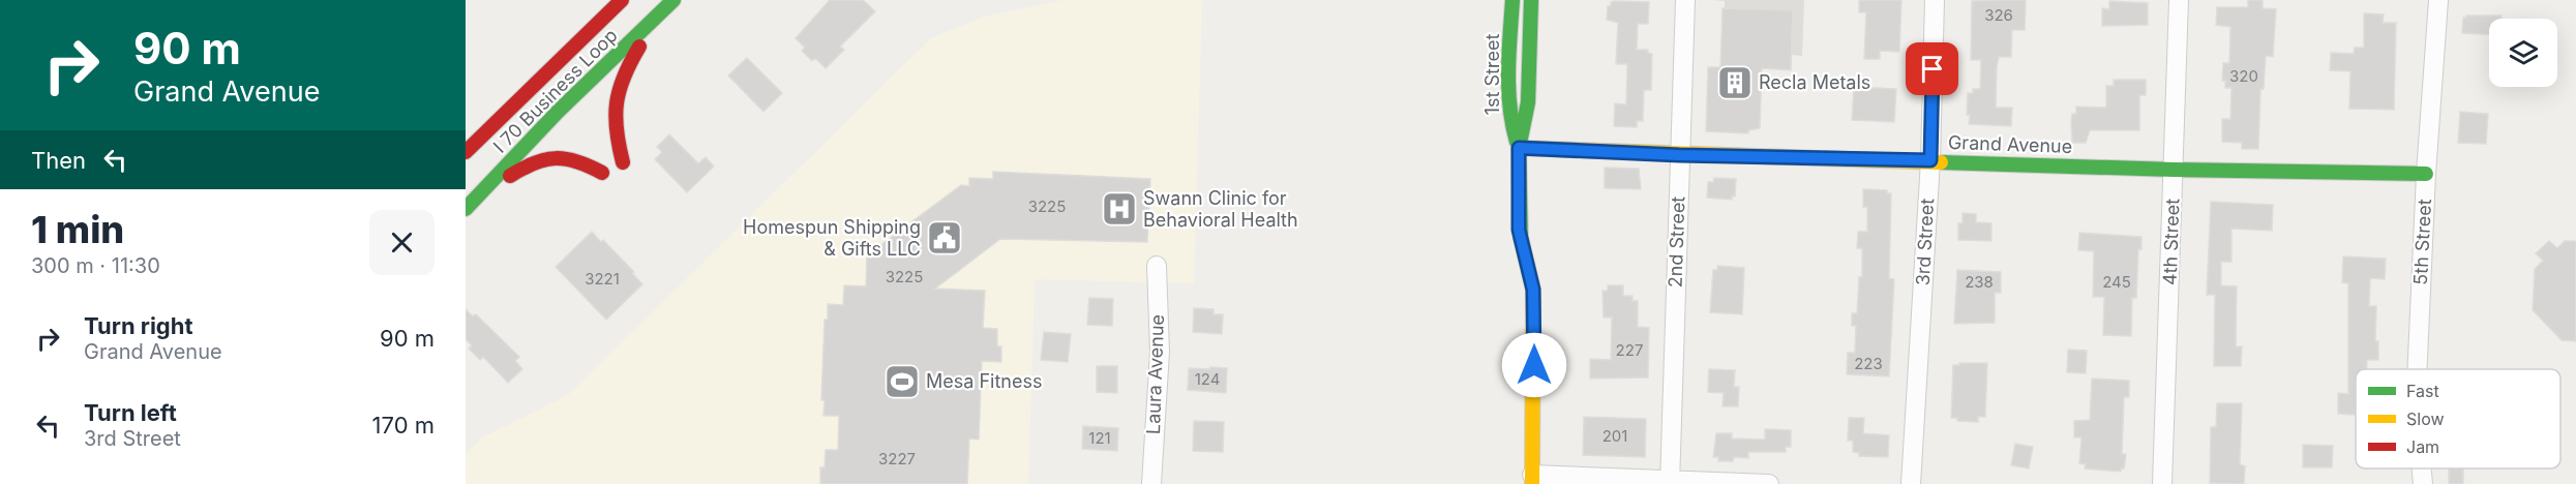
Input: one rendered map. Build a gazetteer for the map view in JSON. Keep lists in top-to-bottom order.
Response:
{
  "streets": {
    "street": [
      "1st Street",
      "I 70 Business Loop",
      "Grand Avenue",
      "2nd Street",
      "3rd Street",
      "4th Street",
      "5th Street",
      "Laura Avenue"
    ]
  },
  "crossings": [
    ["1st Street", "Grand Avenue"],
    ["Grand Avenue", "2nd Street"],
    ["Grand Avenue", "3rd Street"],
    ["Grand Avenue", "4th Street"],
    ["Grand Avenue", "5th Street"]
  ],
  "places": {
    "building": ["Recla Metals"],
    "hospital": ["Swann Clinic for Behavioral Health"],
    "public building": ["Homespun Shipping & Gifts LLC"],
    "sports": ["Mesa Fitness"]
  },
  "house_numbers": [
    "326",
    "320",
    "3225",
    "3225",
    "3221",
    "238",
    "245",
    "227",
    "223",
    "124",
    "201",
    "121",
    "3227"
  ],
  "legend": ["Fast", "Slow", "Jam"],
  "page": {
    "turn": ["90 m", "Grand Avenue"],
    "then": "Then",
    "heading": ["1 min", "300 m · 11:30"],
    "list": [
      {
        "name": "Turn right",
        "note": "Grand Avenue",
        "value": "90 m"
      },
      {
        "name": "Turn left",
        "note": "3rd Street",
        "value": "170 m"
      }
    ]
  }
}
